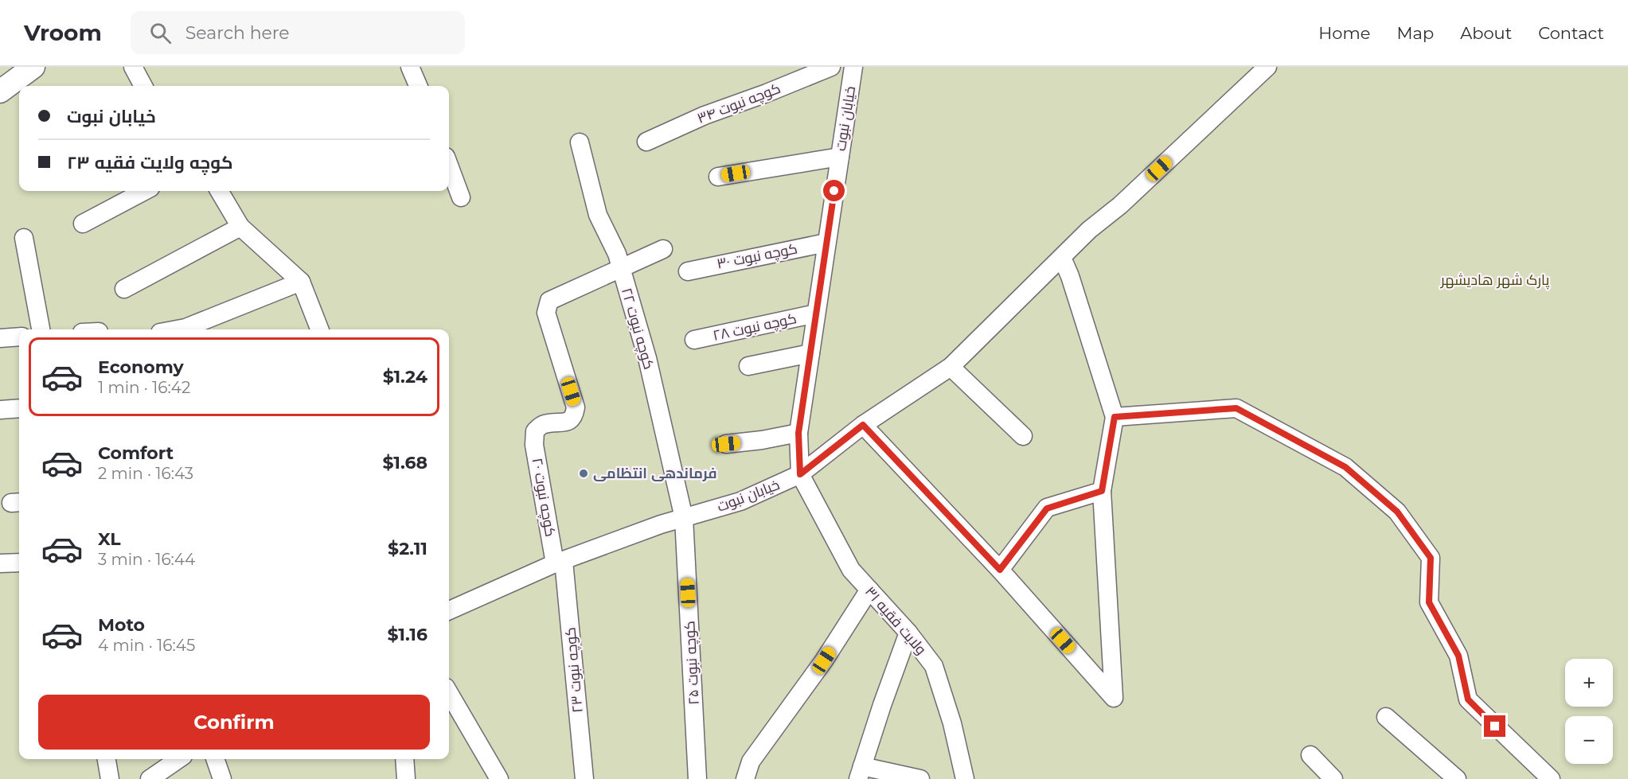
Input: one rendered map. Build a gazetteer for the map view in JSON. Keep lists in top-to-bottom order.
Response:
{
  "streets": {
    "street": [
      "کوچه نبوت ۳۴",
      "خیابان نبوت",
      "کوچه نبوت ۳۰",
      "کوچه نبوت ۲۸",
      "کوچه نبوت ۲۲",
      "کوچه نبوت ۲۰",
      "ولایت فقیه ۳۱",
      "کوچه نبوت ۲۵",
      "کوچه نبوت ۲۳"
    ]
  },
  "crossings": [
    ["خیابان نبوت", "کوچه نبوت ۳۰"],
    ["خیابان نبوت", "کوچه نبوت ۲۸"],
    ["خیابان نبوت", "کوچه نبوت ۲۲"],
    ["خیابان نبوت", "کوچه نبوت ۲۰"],
    ["خیابان نبوت", "ولایت فقیه ۳۱"],
    ["خیابان نبوت", "کوچه نبوت ۲۵"],
    ["خیابان نبوت", "کوچه نبوت ۲۳"],
    ["کوچه نبوت ۲۲", "کوچه نبوت ۲۰"],
    ["کوچه نبوت ۲۲", "کوچه نبوت ۲۵"],
    ["کوچه نبوت ۲۰", "کوچه نبوت ۲۳"]
  ],
  "parks": ["پارک شهر هادیشهر"],
  "places": ["فرماندهی انتظامی"],
  "page": {
    "header": "Vroom",
    "search": "Search here",
    "nav": [
      "Home",
      "Map",
      "About",
      "Contact"
    ],
    "banner": ["خیابان نبوت", "کوچه ولایت فقیه ۲۳"],
    "list": [
      {
        "name": "Economy",
        "note": "1 min · 16:42",
        "value": "$1.24"
      },
      {
        "name": "Comfort",
        "note": "2 min · 16:43",
        "value": "$1.68"
      },
      {
        "name": "XL",
        "note": "3 min · 16:44",
        "value": "$2.11"
      },
      {
        "name": "Moto",
        "note": "4 min · 16:45",
        "value": "$1.16"
      }
    ],
    "map_buttons": ["+", "−"],
    "buttons": "Confirm"
  }
}
